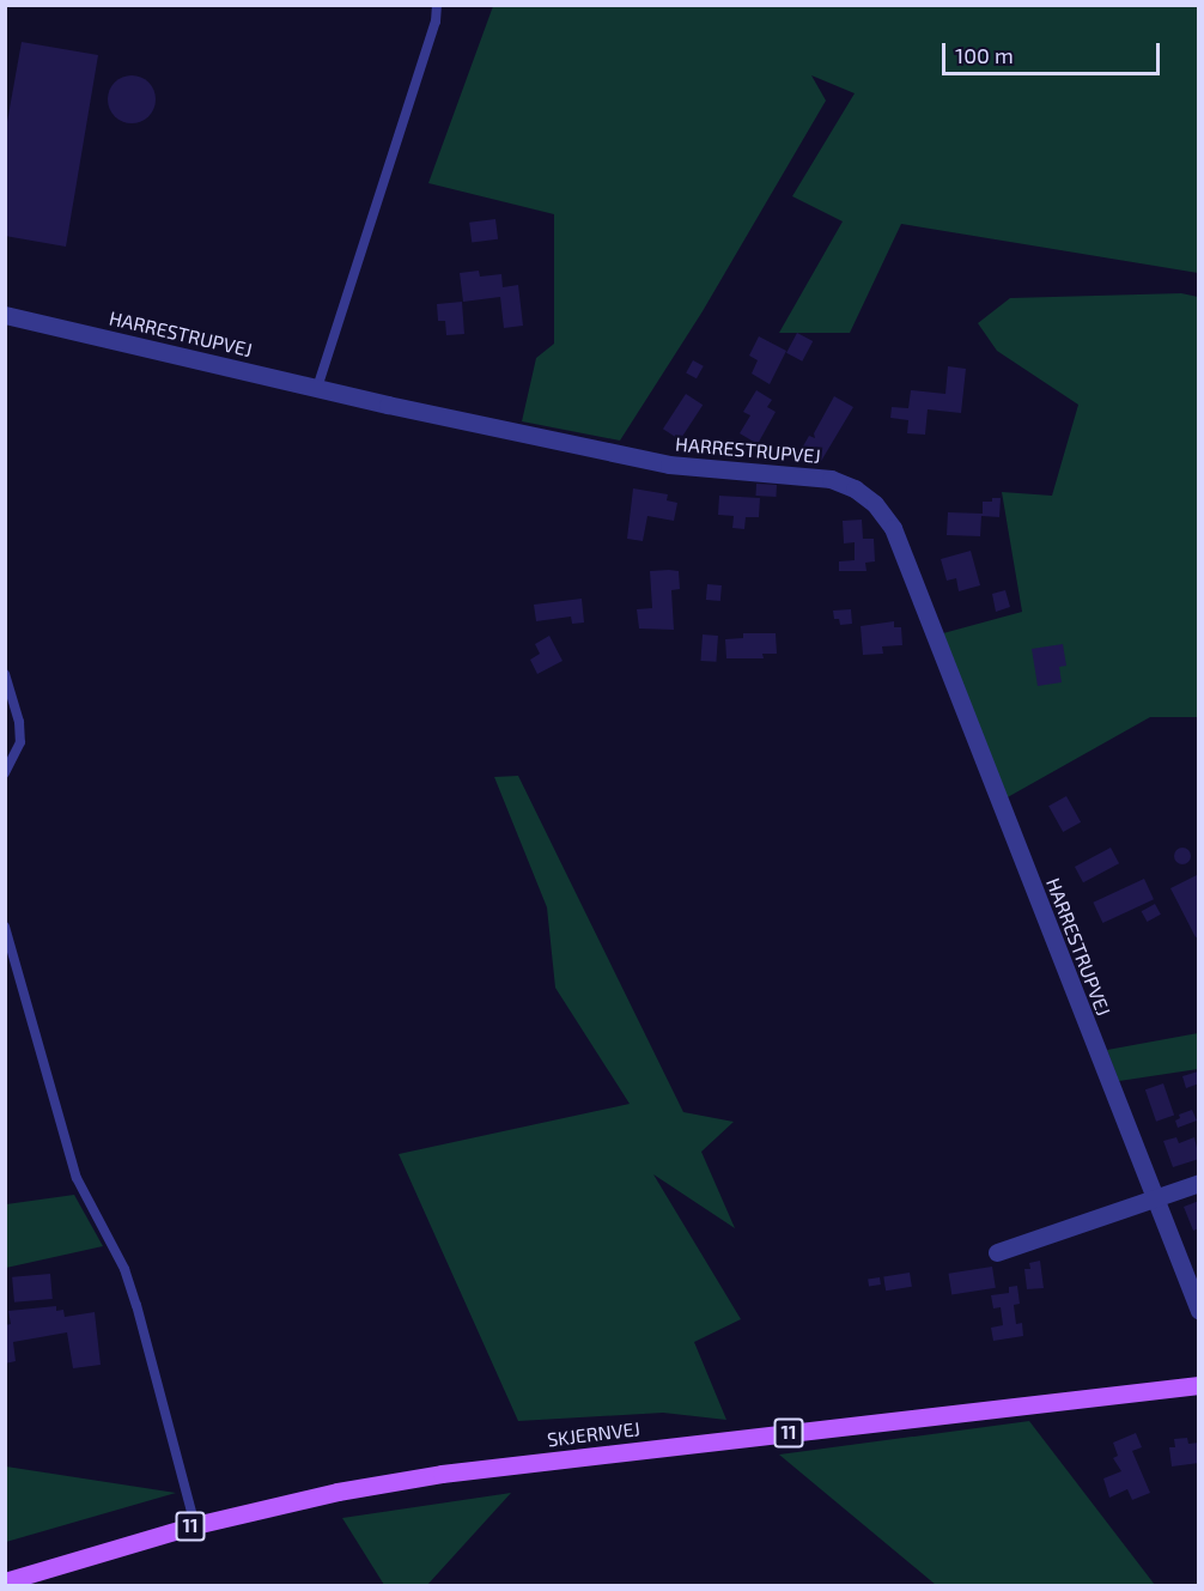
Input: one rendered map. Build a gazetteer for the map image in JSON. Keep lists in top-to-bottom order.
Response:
{
  "streets": {
    "main road": ["11", "SKJERNVEJ"],
    "street": ["HARRESTRUPVEJ"]
  },
  "scale_bar": "100 m"
}
